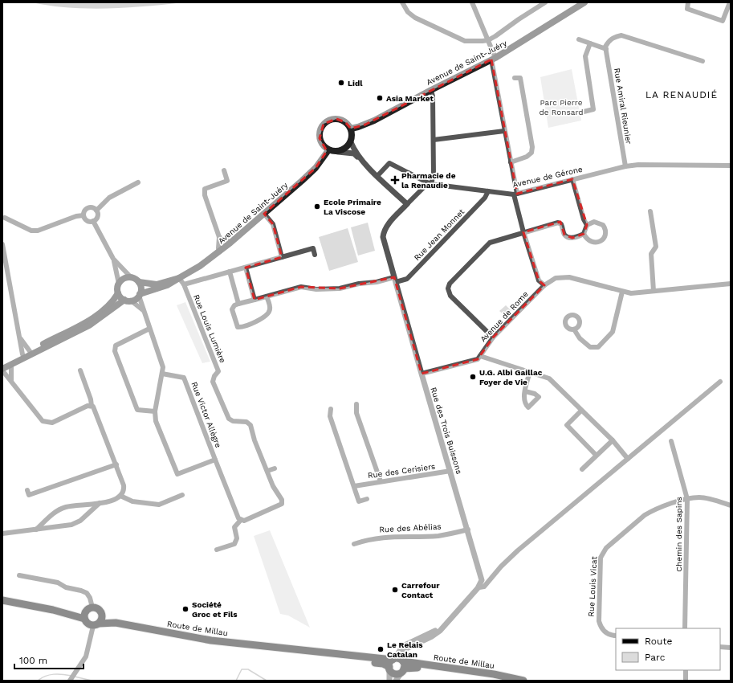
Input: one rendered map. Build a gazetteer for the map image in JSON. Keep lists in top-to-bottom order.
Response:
{
  "streets": {
    "main road": ["Avenue de Saint-Juéry", "Route de Millau"],
    "street": [
      "Rue Amiral Rieunier",
      "Avenue de Gérone",
      "Rue Jean Monnet",
      "Avenue de Rome",
      "Rue Louis Lumière",
      "Rue Victor Allègre",
      "Rue des Trois Buissons",
      "Rue des Cerisiers",
      "Rue des Abélias",
      "Chemin des Sapins",
      "Rue Louis Vicat"
    ]
  },
  "crossings": [
    ["Avenue de Saint-Juéry", "Rue Victor Allègre"],
    ["Rue Amiral Rieunier", "Avenue de Gérone"],
    ["Avenue de Gérone", "Rue Jean Monnet"],
    ["Rue Jean Monnet", "Rue des Trois Buissons"],
    ["Rue Louis Lumière", "Rue Victor Allègre"],
    ["Rue des Trois Buissons", "Rue des Cerisiers"],
    ["Rue des Trois Buissons", "Rue des Abélias"],
    ["Chemin des Sapins", "Rue Louis Vicat"]
  ],
  "districts": ["LA RENAUDIÉ"],
  "parks": ["Parc Pierre de Ronsard"],
  "places": {
    "other": [
      "Lidl",
      "Asia Market",
      "Ecole Primaire La Viscose",
      "U.G. Albi Gaillac Foyer de Vie",
      "Carrefour Contact",
      "Société Groc et Fils",
      "Le Relais Catalan"
    ],
    "health": ["Pharmacie de la Renaudie"]
  },
  "legend": ["Route", "Parc"],
  "scale_bar": "100 m"
}
